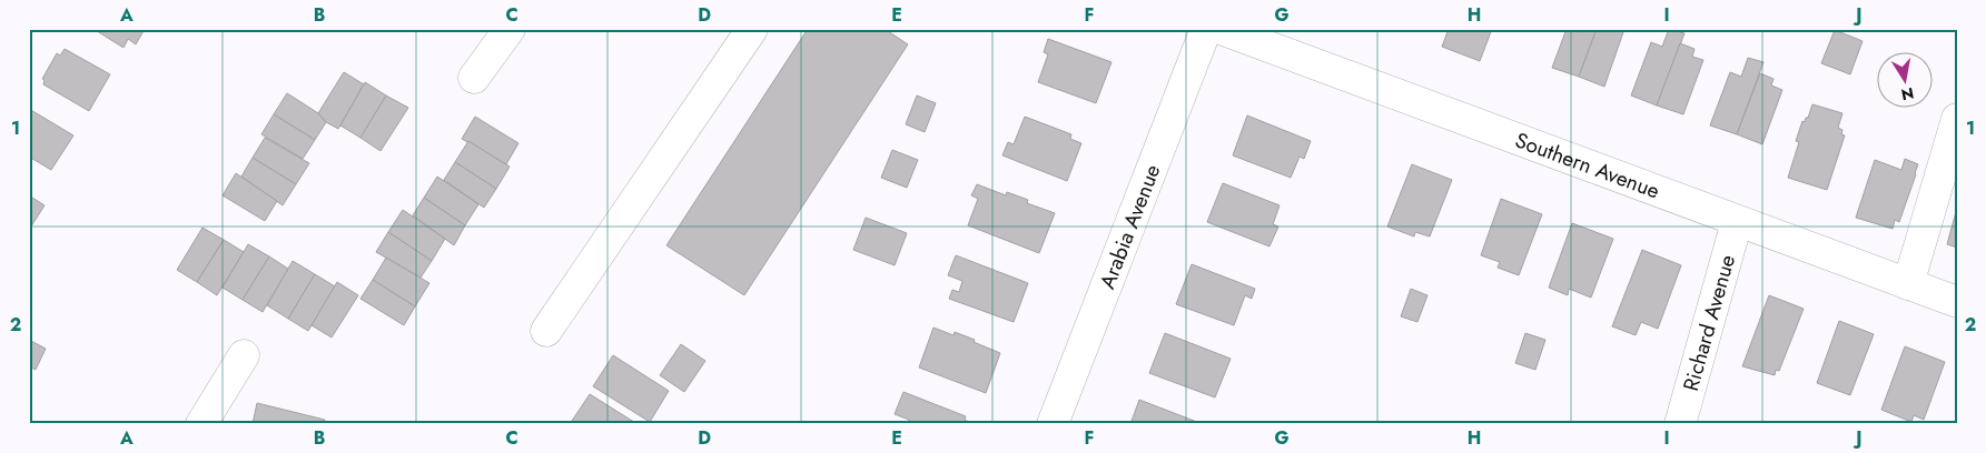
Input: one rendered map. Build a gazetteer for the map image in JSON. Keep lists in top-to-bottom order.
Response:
{
  "streets": {
    "street": ["Southern Avenue", "Arabia Avenue", "Richard Avenue"]
  },
  "crossings": [
    ["Southern Avenue", "Richard Avenue"]
  ],
  "north": "bottom",
  "grid": {
    "columns": [
      "A",
      "B",
      "C",
      "D",
      "E",
      "F",
      "G",
      "H",
      "I",
      "J"
    ],
    "rows": ["1", "2"]
  }
}
